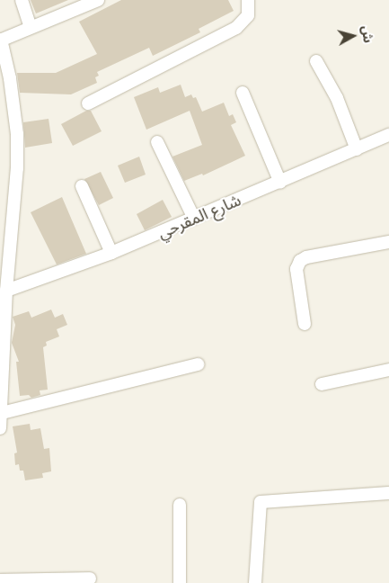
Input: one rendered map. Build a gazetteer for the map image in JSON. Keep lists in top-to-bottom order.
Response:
{
  "streets": {
    "street": ["شارع المقرحي"]
  },
  "north": "right"
}
